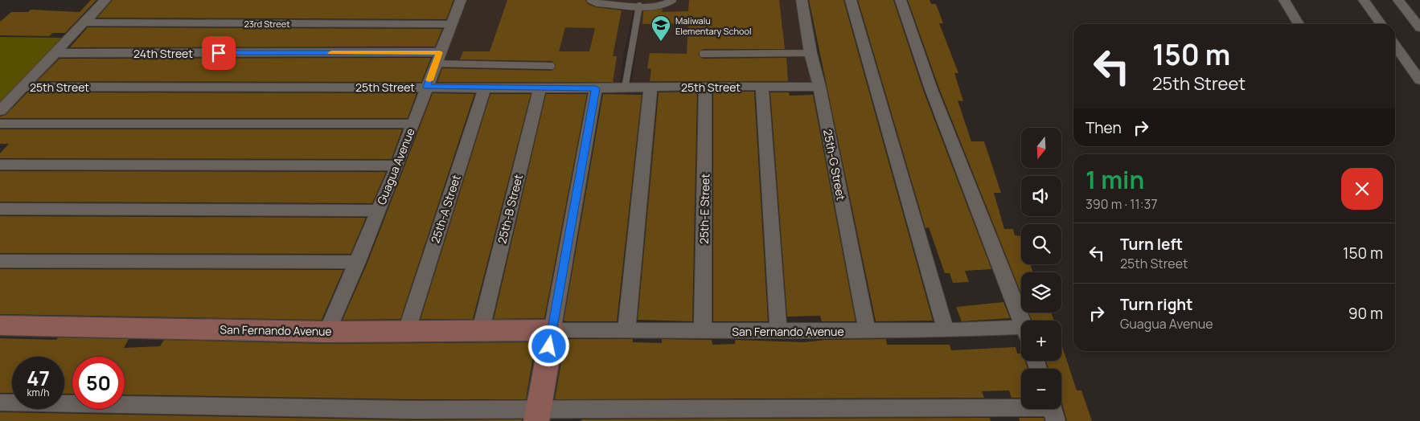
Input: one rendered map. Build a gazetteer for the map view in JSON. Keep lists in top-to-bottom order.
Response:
{
  "streets": {
    "main road": ["San Fernando Avenue"],
    "street": [
      "23rd Street",
      "24th Street",
      "25th Street",
      "25th-G Street",
      "Guagua Avenue",
      "25th-A Street",
      "25th-B Street",
      "25th-E Street"
    ]
  },
  "crossings": [
    ["23rd Street", "Guagua Avenue"],
    ["24th Street", "Guagua Avenue"],
    ["25th Street", "25th-G Street"],
    ["25th Street", "Guagua Avenue"],
    ["25th Street", "25th-A Street"],
    ["25th Street", "25th-B Street"],
    ["25th Street", "25th-E Street"],
    ["25th-G Street", "San Fernando Avenue"],
    ["Guagua Avenue", "San Fernando Avenue"],
    ["25th-A Street", "San Fernando Avenue"],
    ["25th-B Street", "San Fernando Avenue"],
    ["25th-E Street", "San Fernando Avenue"]
  ],
  "places": {
    "school or university": ["Maliwalu Elementary School"]
  },
  "north": "bottom",
  "page": {
    "turn": ["150 m", "25th Street"],
    "then": "Then",
    "map_buttons": ["+", "−"],
    "heading": ["1 min", "390 m · 11:37"],
    "list": [
      {
        "name": "Turn left",
        "note": "25th Street",
        "value": "150 m"
      },
      {
        "name": "Turn right",
        "note": "Guagua Avenue",
        "value": "90 m"
      }
    ],
    "speed": "47 km/h",
    "limit": "50"
  }
}
